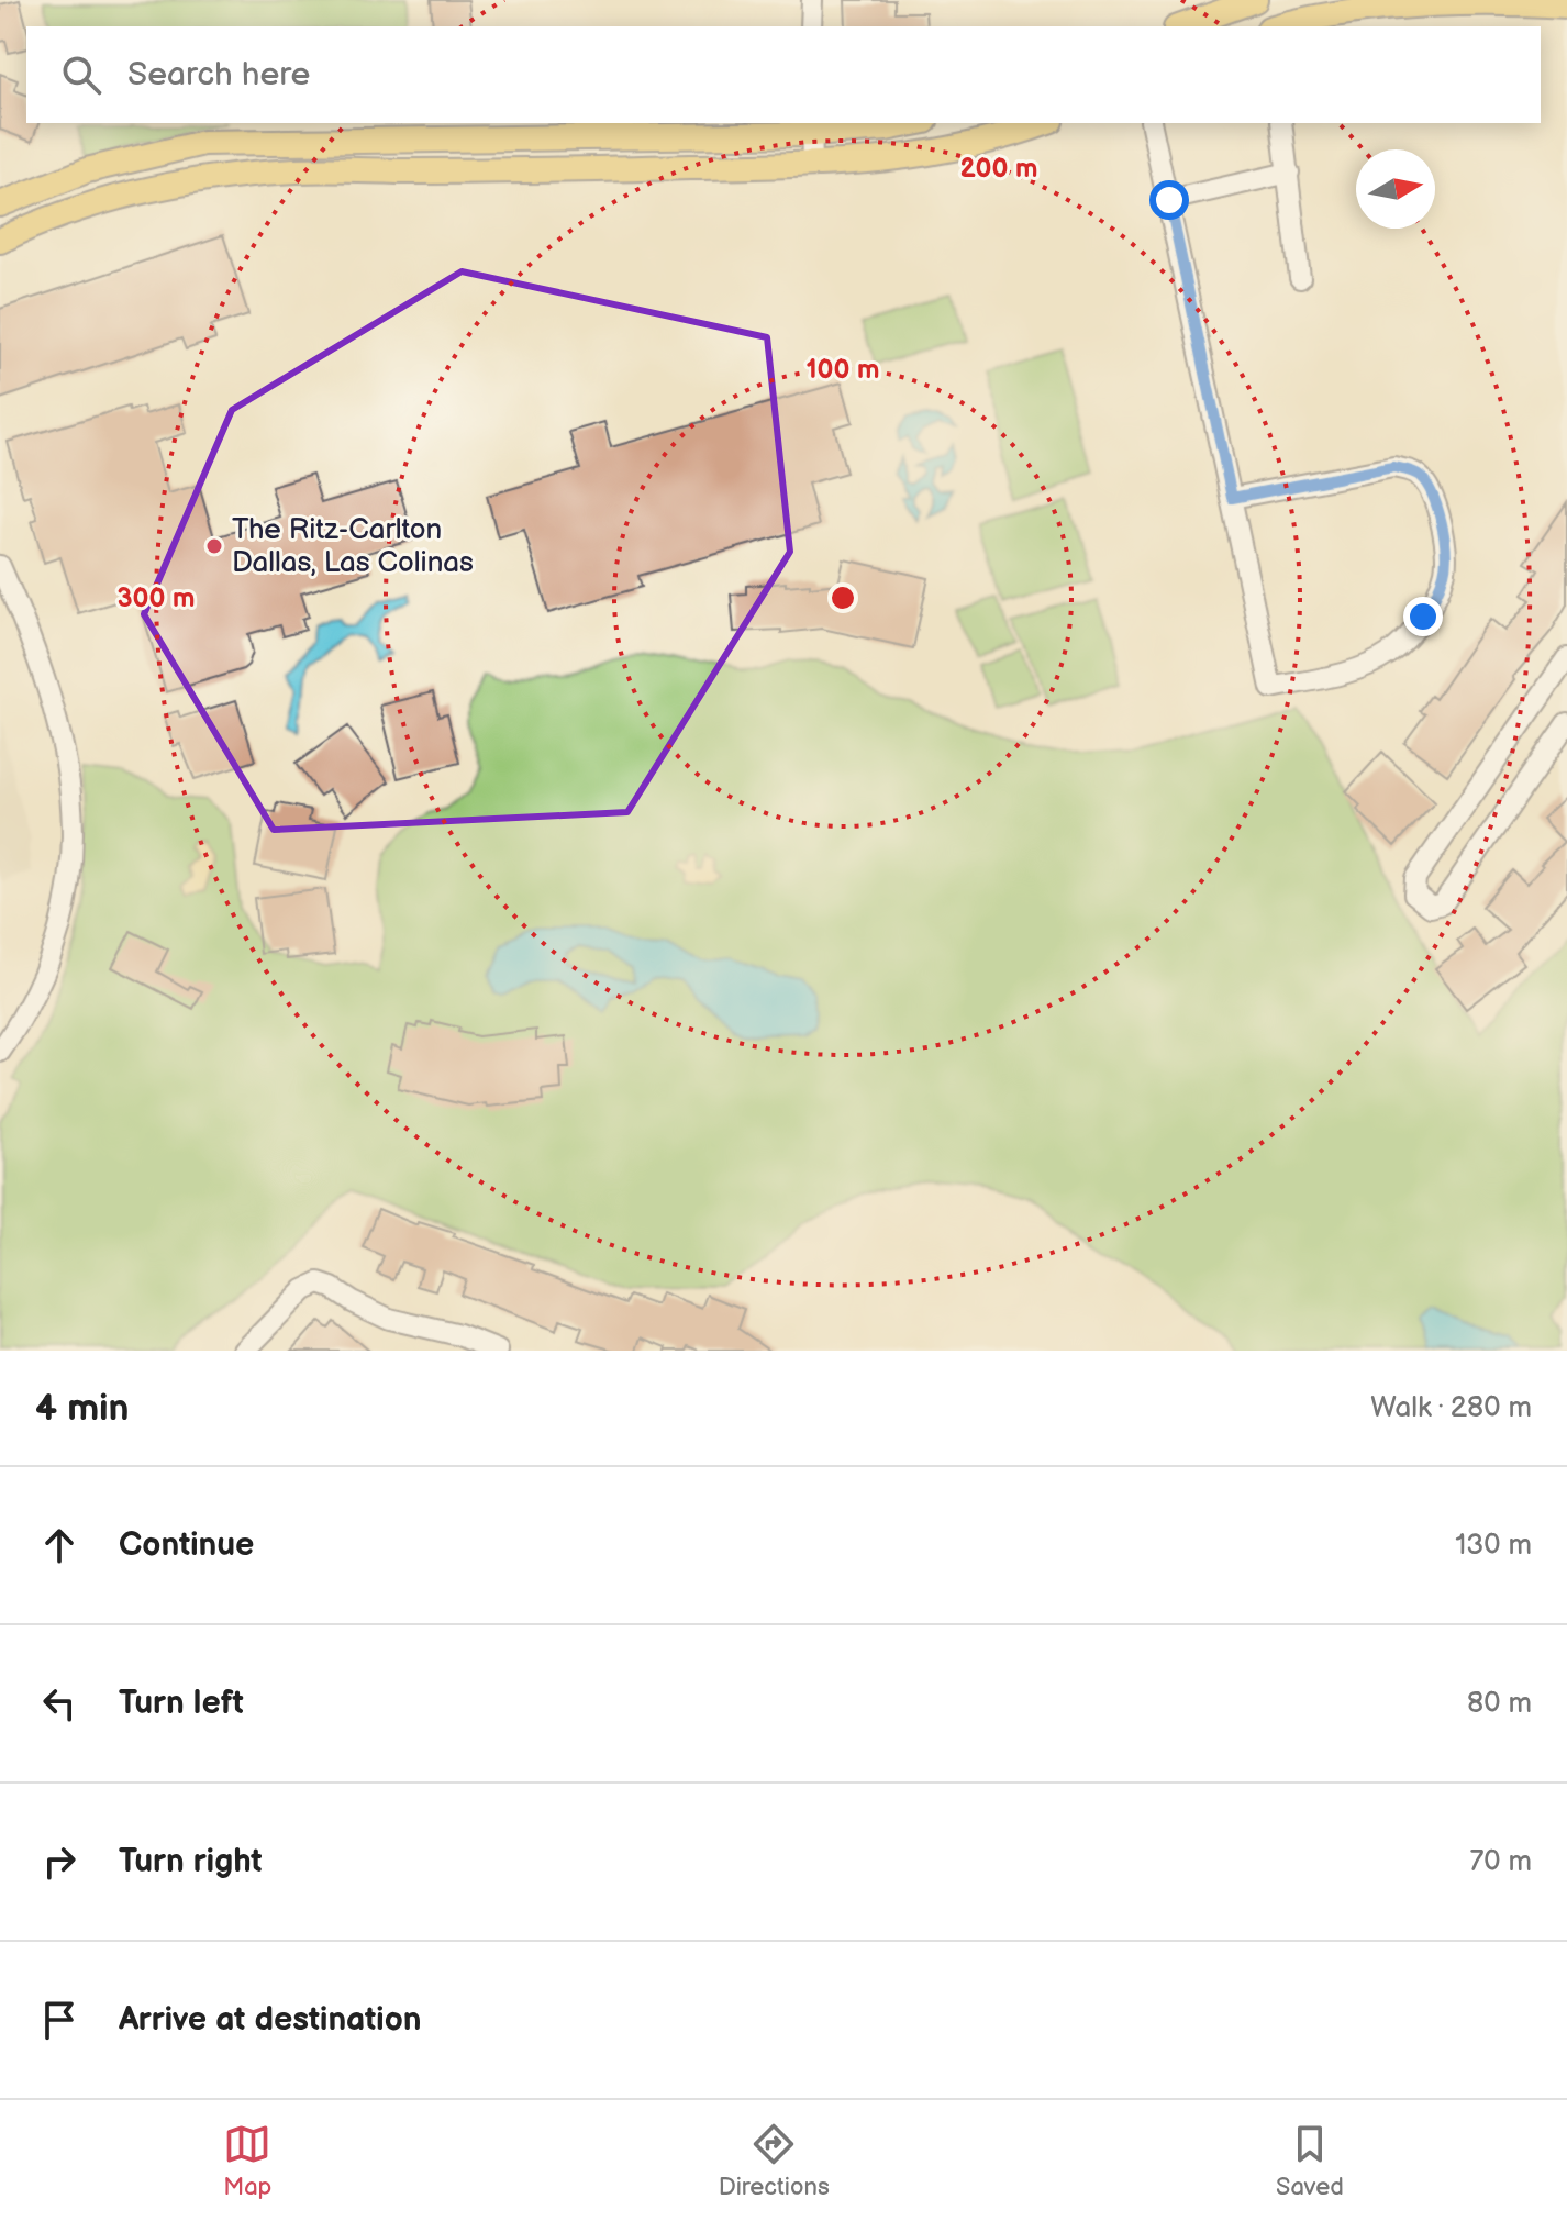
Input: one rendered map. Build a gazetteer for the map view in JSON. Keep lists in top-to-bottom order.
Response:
{
  "places": ["The Ritz-Carlton Dallas, Las Colinas"],
  "north": "right",
  "page": {
    "search": "Search here",
    "heading": ["4 min", "Walk · 280 m"],
    "list": [
      ["Continue", "130 m"],
      ["Turn left", "80 m"],
      ["Turn right", "70 m"],
      "Arrive at destination"
    ],
    "nav": ["Map", "Directions", "Saved"]
  },
  "rings": ["200 m", "100 m", "300 m"]
}
